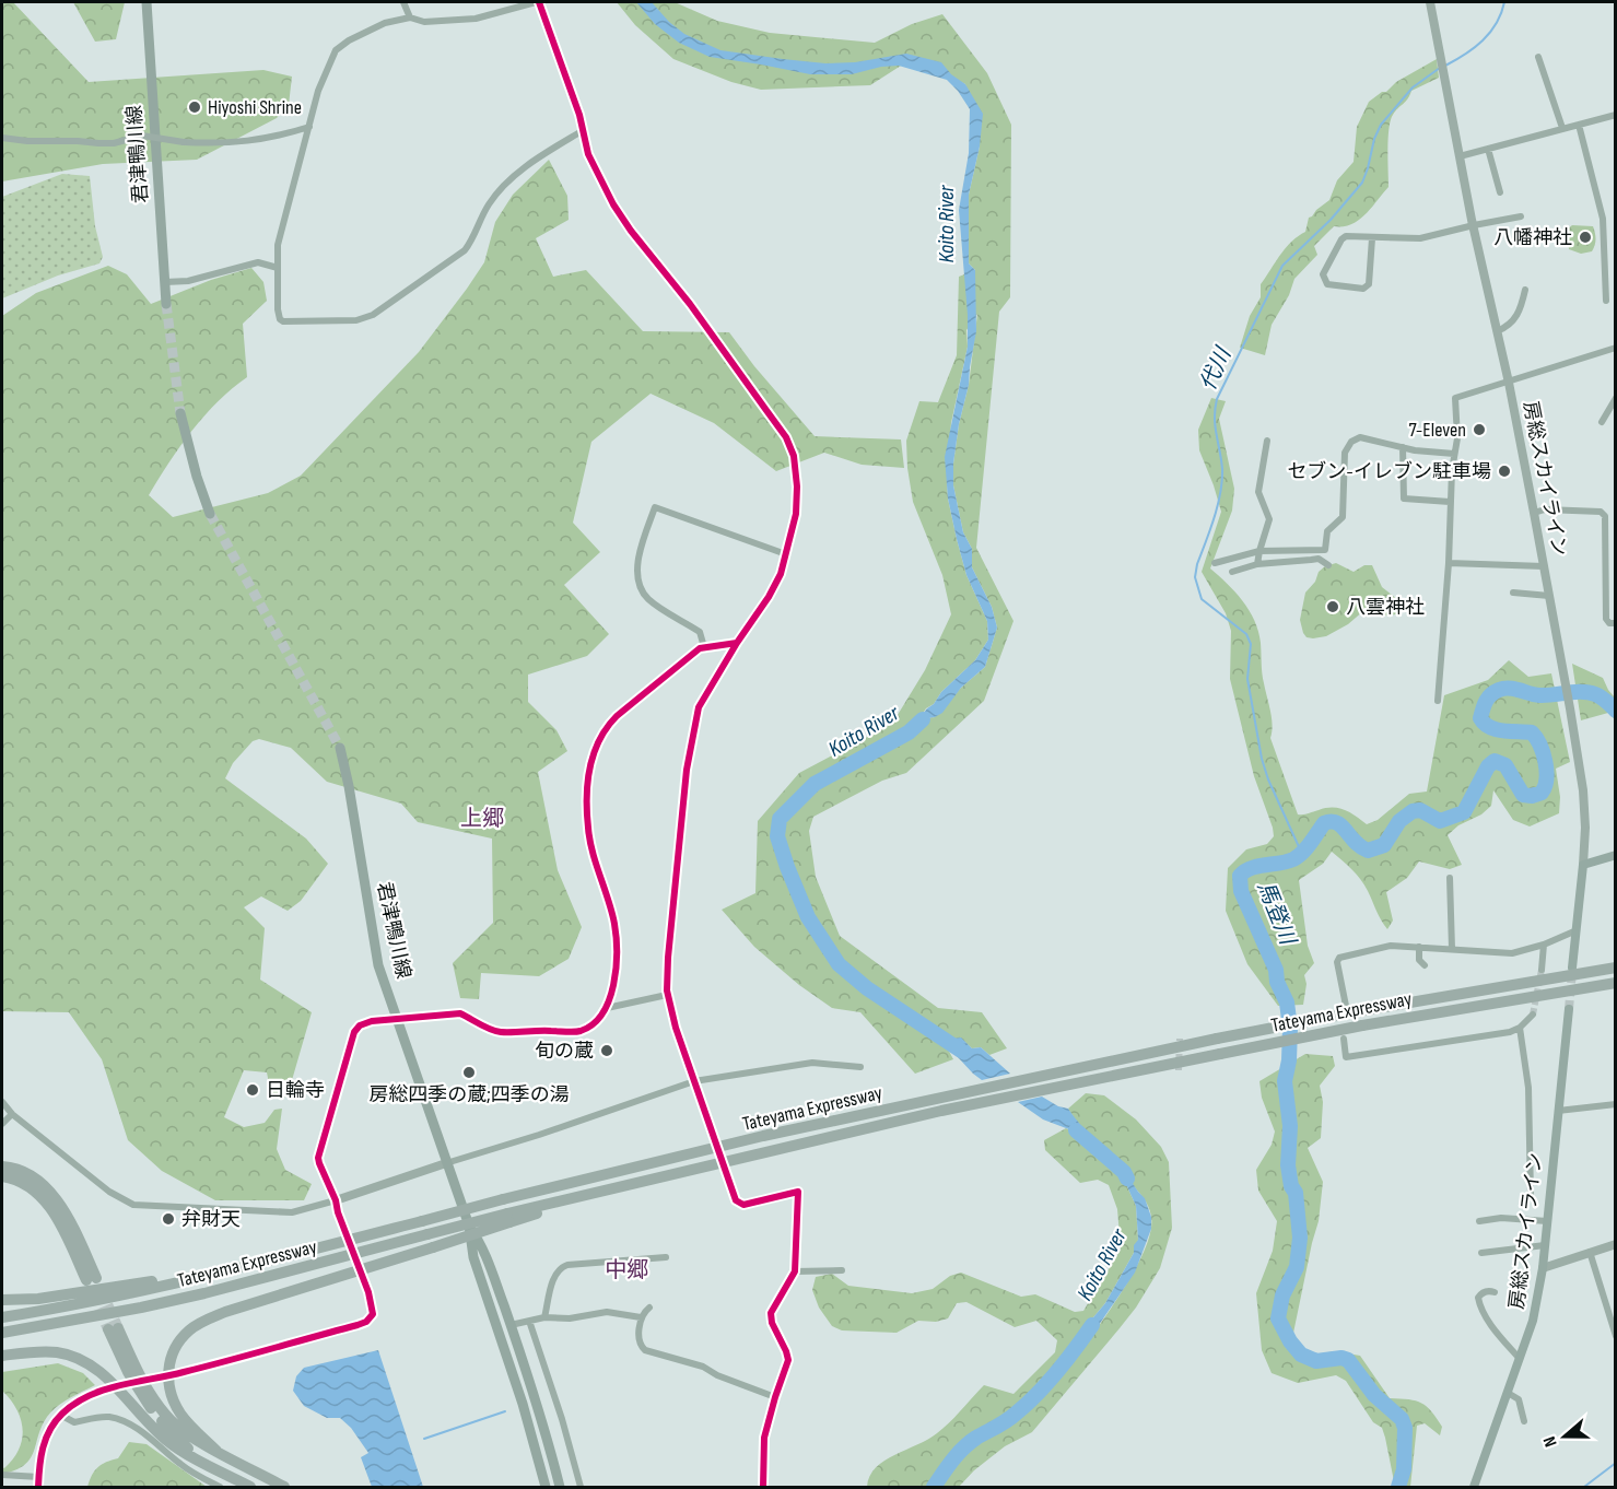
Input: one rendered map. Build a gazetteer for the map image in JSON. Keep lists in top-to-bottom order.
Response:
{
  "streets": {
    "highway": ["Tateyama Expressway"],
    "main road": ["君津鴨川線", "房総スカイライン"]
  },
  "districts": ["上郷", "中郷"],
  "water": ["Koito River", "代川", "馬登川"],
  "places": [
    "Hiyoshi Shrine",
    "八幡神社",
    "7-Eleven",
    "セブン-イレブン駐車場",
    "八雲神社",
    "旬の蔵",
    "房総四季の蔵;四季の湯",
    "日輪寺",
    "弁財天"
  ],
  "north": "left"
}
